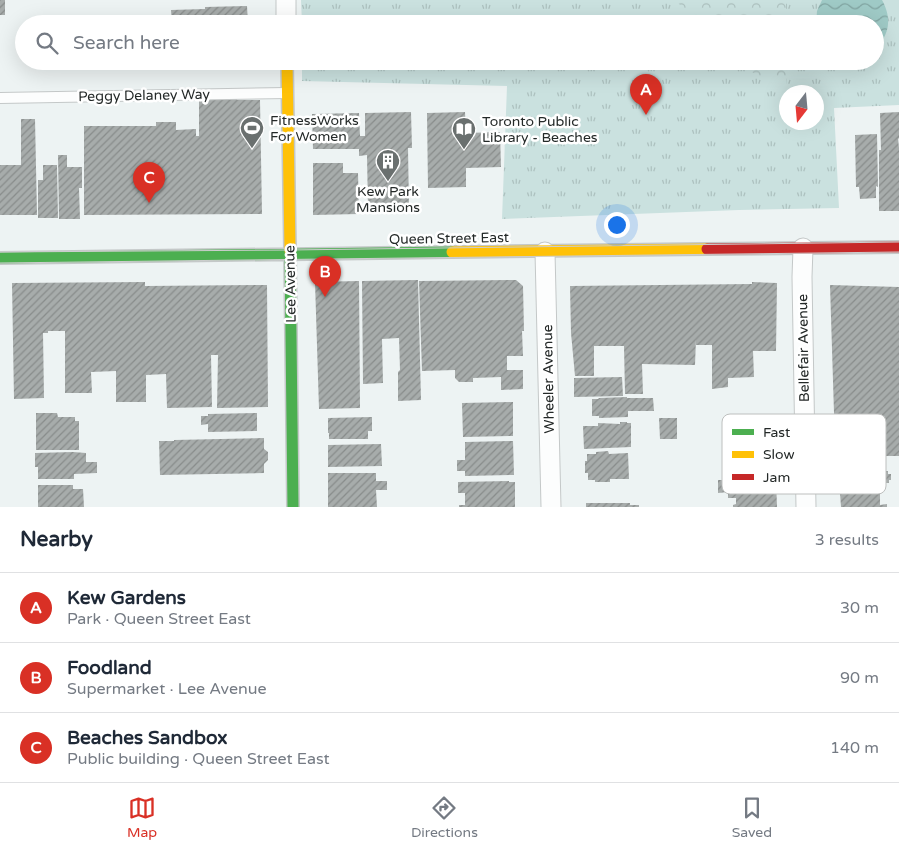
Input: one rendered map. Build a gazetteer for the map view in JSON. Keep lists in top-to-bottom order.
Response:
{
  "streets": {
    "main road": ["Queen Street East", "Lee Avenue"],
    "street": ["Bellefair Avenue", "Wheeler Avenue"],
    "lane": ["Peggy Delaney Way"]
  },
  "crossings": [
    ["Peggy Delaney Way", "Lee Avenue"],
    ["Queen Street East", "Lee Avenue"],
    ["Queen Street East", "Bellefair Avenue"],
    ["Queen Street East", "Wheeler Avenue"]
  ],
  "places": {
    "sports": ["FitnessWorks For Women"],
    "library": ["Toronto Public Library - Beaches"],
    "building": ["Kew Park Mansions"]
  },
  "legend": ["Fast", "Slow", "Jam"],
  "north": "bottom",
  "page": {
    "search": "Search here",
    "pins": ["A", "C", "B"],
    "heading": ["Nearby", "3 results"],
    "list": [
      {
        "mark": "A",
        "name": "Kew Gardens",
        "note": "Park · Queen Street East",
        "value": "30 m"
      },
      {
        "mark": "B",
        "name": "Foodland",
        "note": "Supermarket · Lee Avenue",
        "value": "90 m"
      },
      {
        "mark": "C",
        "name": "Beaches Sandbox",
        "note": "Public building · Queen Street East",
        "value": "140 m"
      }
    ],
    "nav": ["Map", "Directions", "Saved"]
  }
}
